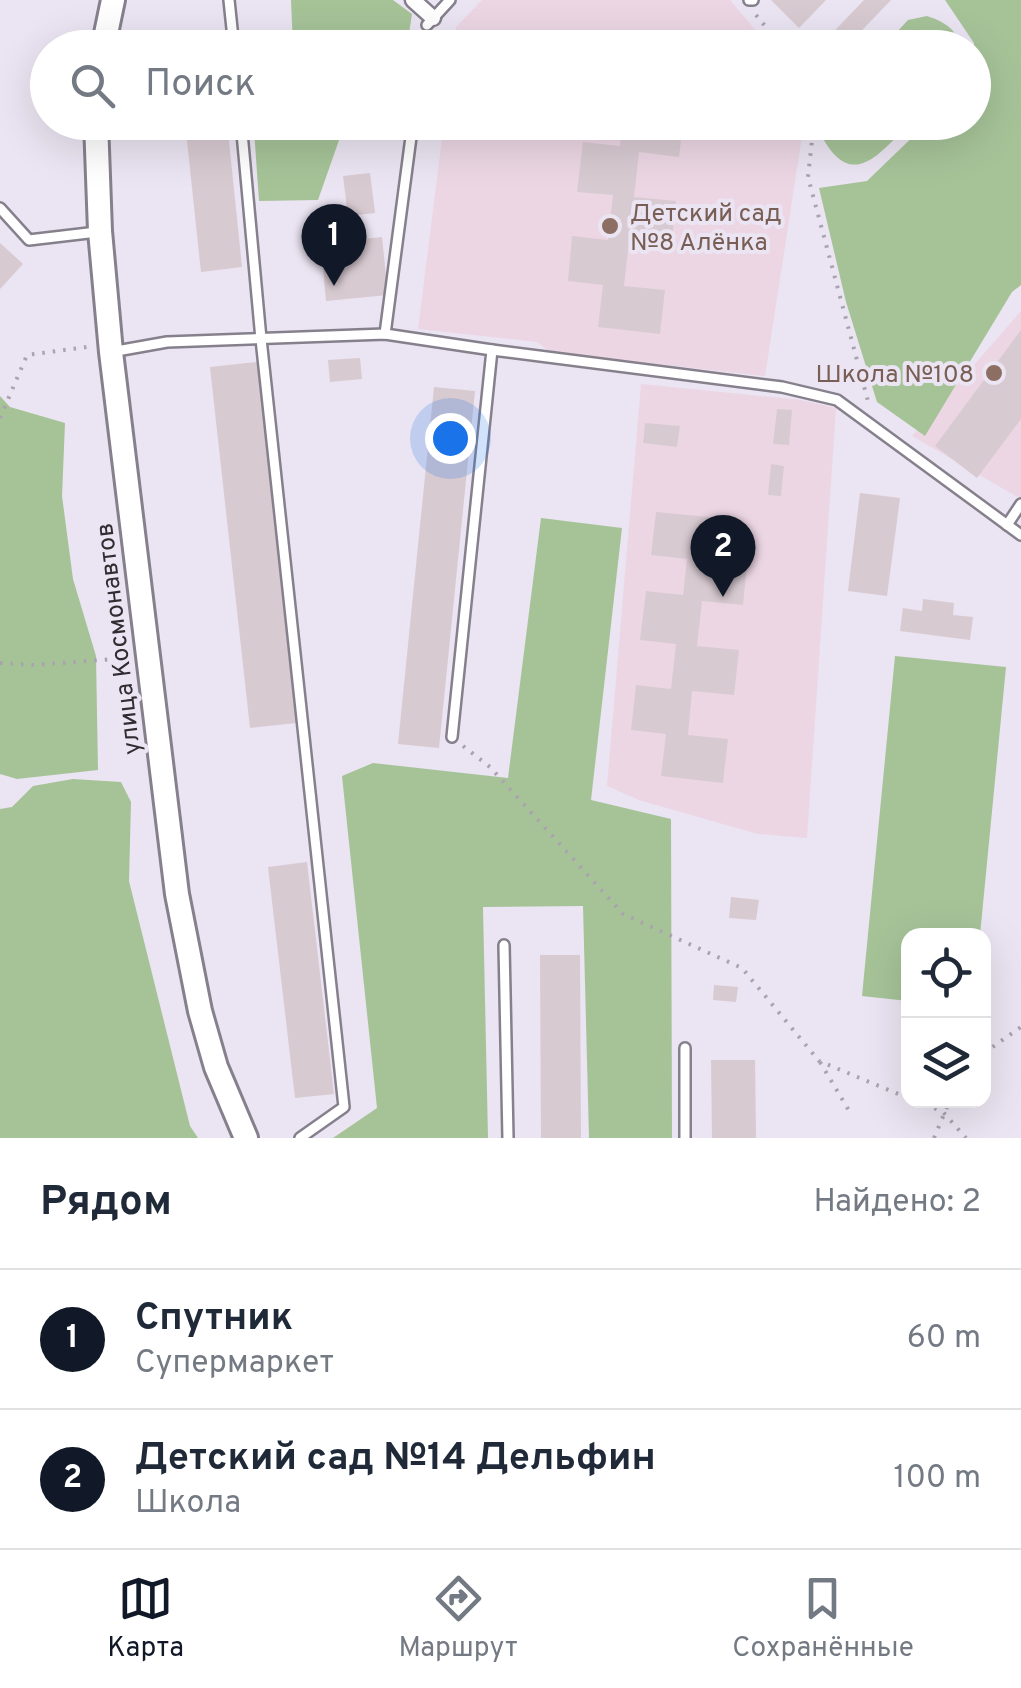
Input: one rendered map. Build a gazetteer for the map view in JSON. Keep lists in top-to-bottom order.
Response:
{
  "streets": {
    "street": ["улица Космонавтов"]
  },
  "places": ["Детский сад №8 Алёнка", "Школа №108"],
  "page": {
    "search": "Поиск",
    "pins": ["1", "2"],
    "heading": ["Рядом", "Найдено: 2"],
    "list": [
      {
        "mark": "1",
        "name": "Спутник",
        "note": "Супермаркет",
        "value": "60 m"
      },
      {
        "mark": "2",
        "name": "Детский сад №14 Дельфин",
        "note": "Школа",
        "value": "100 m"
      }
    ],
    "nav": ["Карта", "Маршрут", "Сохранённые"]
  }
}
